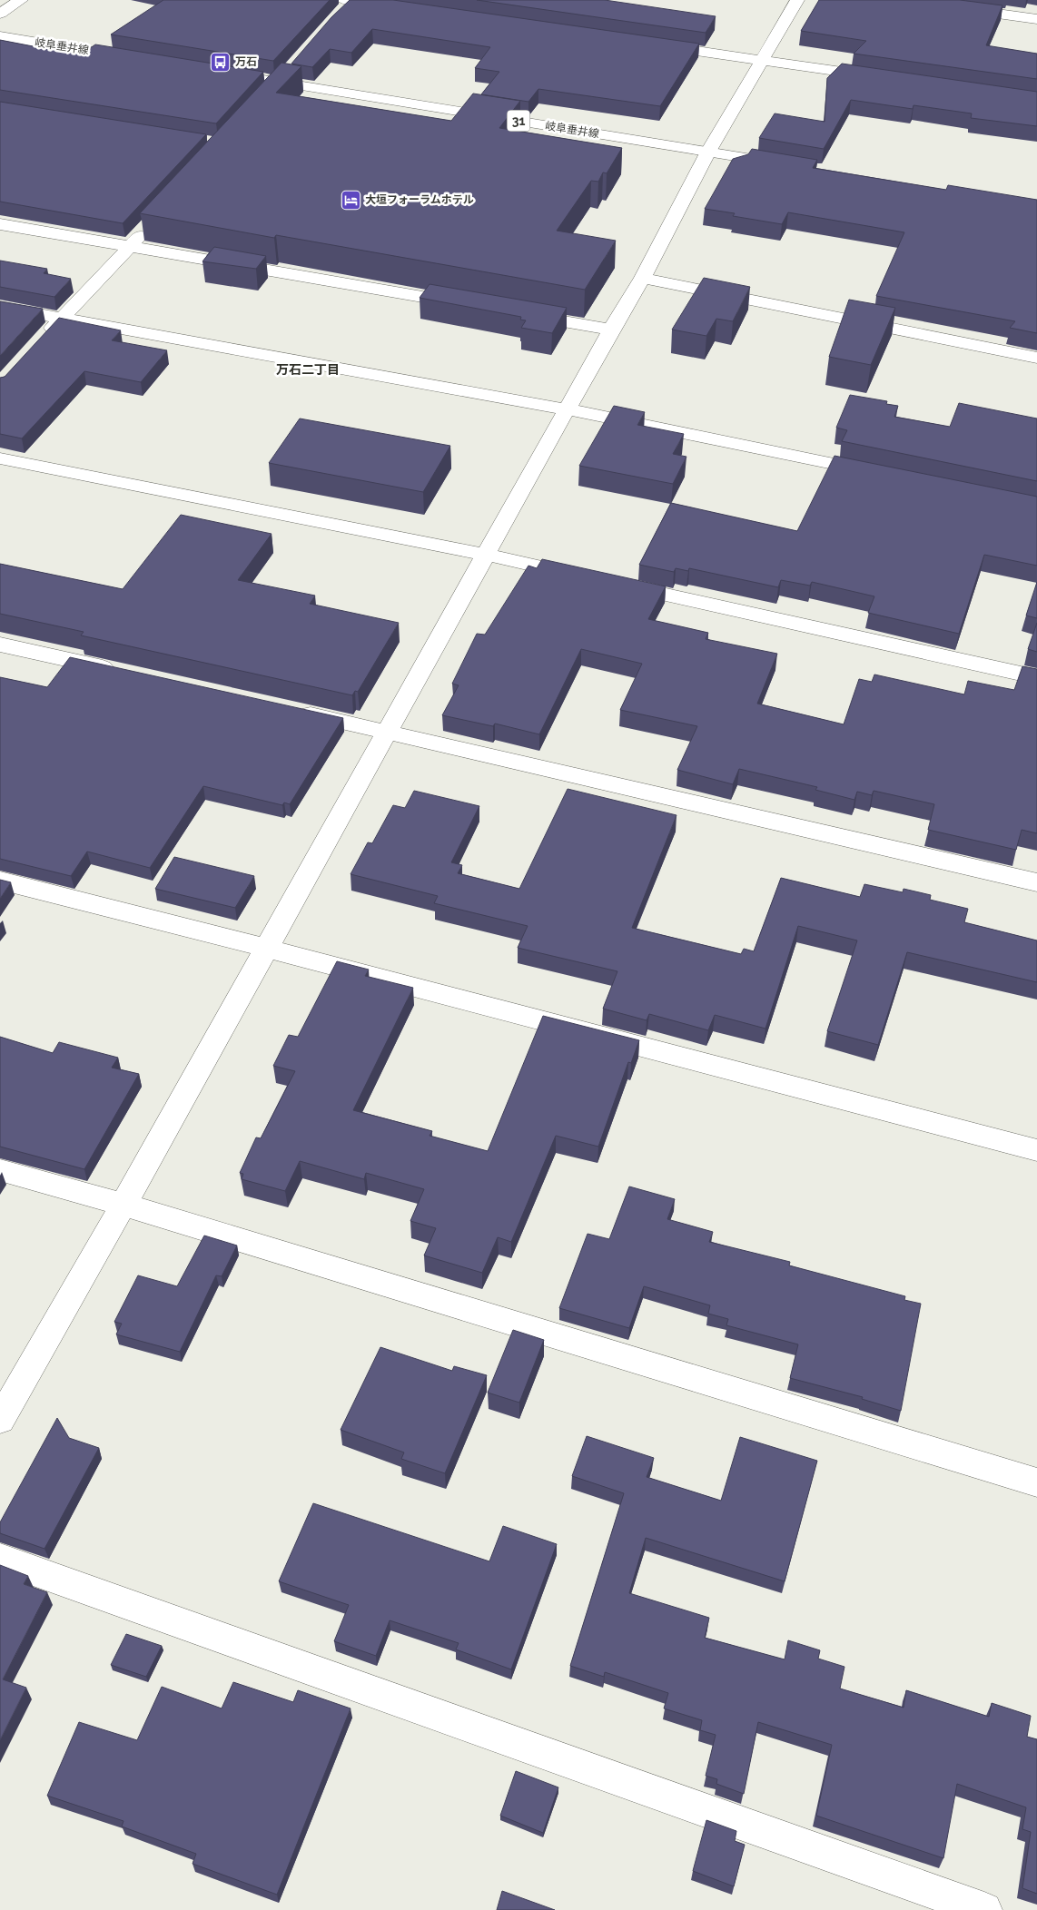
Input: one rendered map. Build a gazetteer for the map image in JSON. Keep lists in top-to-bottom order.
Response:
{
  "streets": {
    "street": ["岐阜垂井線", "31"]
  },
  "districts": ["万石二丁目"],
  "places": {
    "bus stop": ["万石"],
    "hotel": ["大垣フォーラムホテル"]
  }
}
